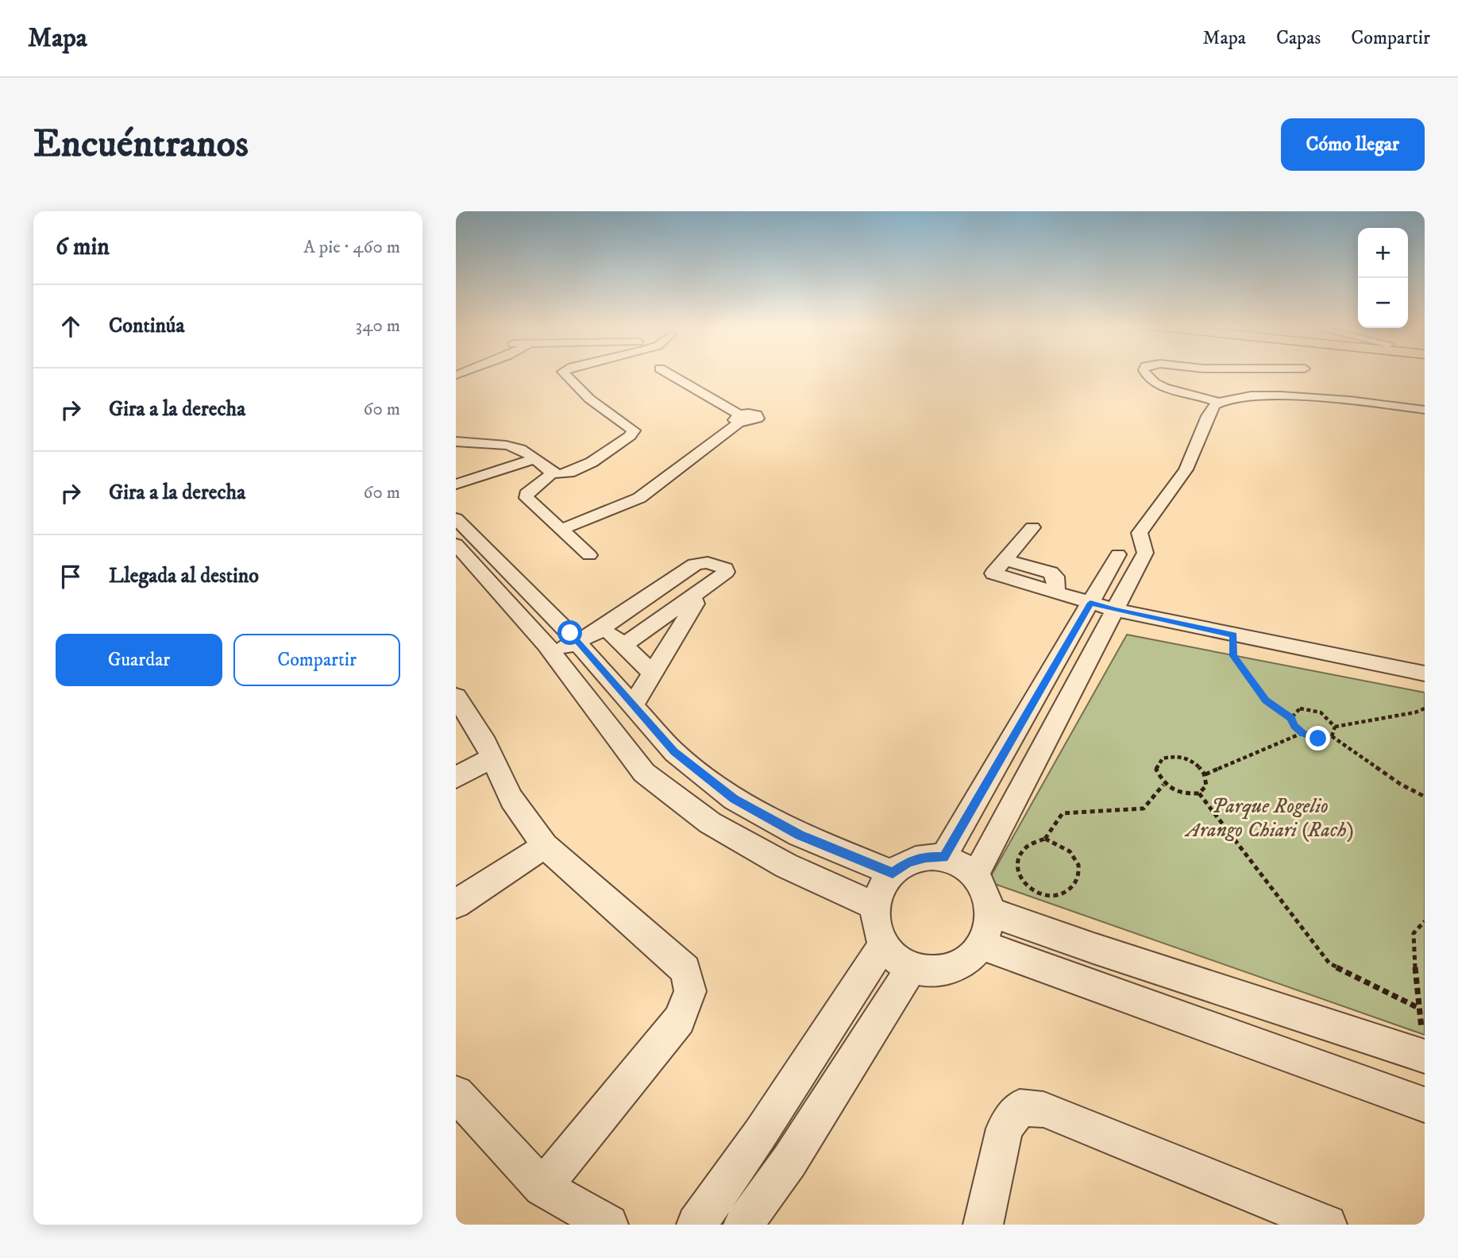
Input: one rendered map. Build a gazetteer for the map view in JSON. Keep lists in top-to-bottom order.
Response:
{
  "parks": ["Parque Rogelio Arango Chiari (Rach)"],
  "page": {
    "header": "Mapa",
    "nav": ["Mapa", "Capas", "Compartir"],
    "buttons": [
      "Cómo llegar",
      ["Guardar", "Compartir"]
    ],
    "title": "Encuéntranos",
    "heading": ["6 min", "A pie · 460 m"],
    "map_buttons": ["+", "−"],
    "list": [
      ["Continúa", "340 m"],
      ["Gira a la derecha", "60 m"],
      ["Gira a la derecha", "60 m"],
      "Llegada al destino"
    ]
  }
}
